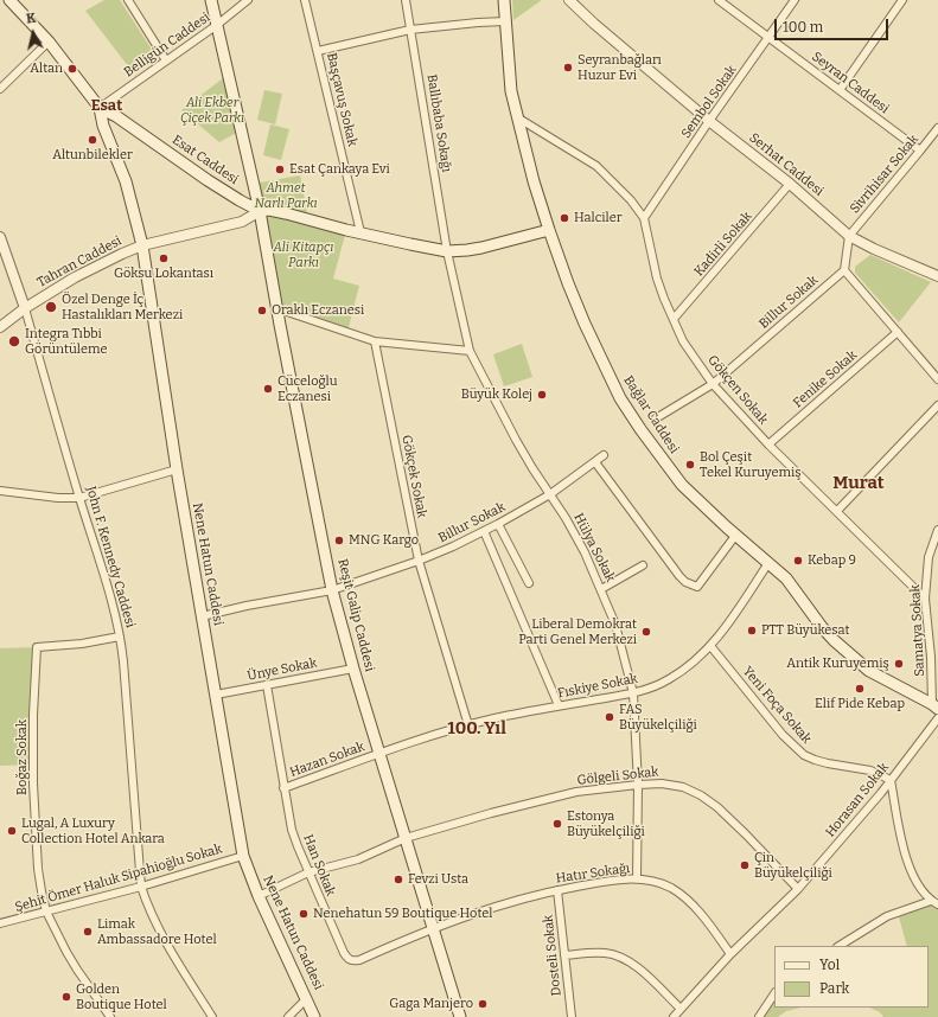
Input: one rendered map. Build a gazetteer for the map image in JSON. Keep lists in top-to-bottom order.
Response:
{
  "streets": {
    "main road": [
      "Esat Caddesi",
      "Bağlar Caddesi",
      "Nene Hatun Caddesi",
      "Reşit Galip Caddesi"
    ],
    "street": [
      "Belligün Caddesi",
      "Seyran Caddesi",
      "Başçavuş Sokak",
      "Sembol Sokak",
      "Ballıbaba Sokağı",
      "Serhat Caddesi",
      "Sivrihisar Sokak",
      "Kadirli Sokak",
      "Tahran Caddesi",
      "Billur Sokak",
      "Fenike Sokak",
      "Gökçen Sokak",
      "Gökçek Sokak",
      "Hülya Sokak",
      "John F. Kennedy Caddesi",
      "Samatya Sokak",
      "Ünye Sokak",
      "Fıskiye Sokak",
      "Yeni Foça Sokak",
      "Boğaz Sokak",
      "Hazan Sokak",
      "Gölgeli Sokak",
      "Horasan Sokak",
      "Han Sokak",
      "Hatır Sokağı",
      "Şehit Ömer Haluk Sipahioğlu Sokak",
      "Dosteli Sokak"
    ]
  },
  "crossings": [
    ["Belligün Caddesi", "Esat Caddesi"],
    ["Belligün Caddesi", "Nene Hatun Caddesi"],
    ["Belligün Caddesi", "Reşit Galip Caddesi"],
    ["Seyran Caddesi", "Sembol Sokak"],
    ["Seyran Caddesi", "Sivrihisar Sokak"],
    ["Başçavuş Sokak", "Esat Caddesi"],
    ["Sembol Sokak", "Serhat Caddesi"],
    ["Sembol Sokak", "Gökçen Sokak"],
    ["Ballıbaba Sokağı", "Esat Caddesi"],
    ["Ballıbaba Sokağı", "Hülya Sokak"],
    ["Esat Caddesi", "Tahran Caddesi"],
    ["Esat Caddesi", "Bağlar Caddesi"],
    ["Esat Caddesi", "Hülya Sokak"],
    ["Esat Caddesi", "Nene Hatun Caddesi"],
    ["Esat Caddesi", "Reşit Galip Caddesi"],
    ["Serhat Caddesi", "Sivrihisar Sokak"],
    ["Serhat Caddesi", "Kadirli Sokak"],
    ["Kadirli Sokak", "Gökçen Sokak"],
    ["Tahran Caddesi", "John F. Kennedy Caddesi"],
    ["Tahran Caddesi", "Nene Hatun Caddesi"],
    ["Tahran Caddesi", "Reşit Galip Caddesi"],
    ["Billur Sokak", "Gökçen Sokak"],
    ["Billur Sokak", "Gökçek Sokak"],
    ["Billur Sokak", "Hülya Sokak"],
    ["Billur Sokak", "Nene Hatun Caddesi"],
    ["Billur Sokak", "Reşit Galip Caddesi"],
    ["Fenike Sokak", "Gökçen Sokak"],
    ["Gökçen Sokak", "Bağlar Caddesi"],
    ["Gökçen Sokak", "Samatya Sokak"],
    ["Bağlar Caddesi", "Samatya Sokak"],
    ["Bağlar Caddesi", "Fıskiye Sokak"],
    ["Gökçek Sokak", "Fıskiye Sokak"],
    ["Hülya Sokak", "Fıskiye Sokak"],
    ["Hülya Sokak", "Gölgeli Sokak"],
    ["Hülya Sokak", "Hatır Sokağı"],
    ["John F. Kennedy Caddesi", "Boğaz Sokak"],
    ["John F. Kennedy Caddesi", "Şehit Ömer Haluk Sipahioğlu Sokak"],
    ["Nene Hatun Caddesi", "Ünye Sokak"],
    ["Nene Hatun Caddesi", "Gölgeli Sokak"],
    ["Nene Hatun Caddesi", "Şehit Ömer Haluk Sipahioğlu Sokak"],
    ["Reşit Galip Caddesi", "Ünye Sokak"],
    ["Reşit Galip Caddesi", "Fıskiye Sokak"],
    ["Reşit Galip Caddesi", "Hazan Sokak"],
    ["Reşit Galip Caddesi", "Gölgeli Sokak"],
    ["Reşit Galip Caddesi", "Han Sokak"],
    ["Reşit Galip Caddesi", "Hatır Sokağı"],
    ["Ünye Sokak", "Han Sokak"],
    ["Fıskiye Sokak", "Yeni Foça Sokak"],
    ["Fıskiye Sokak", "Hazan Sokak"],
    ["Yeni Foça Sokak", "Horasan Sokak"],
    ["Boğaz Sokak", "Şehit Ömer Haluk Sipahioğlu Sokak"],
    ["Hazan Sokak", "Han Sokak"],
    ["Gölgeli Sokak", "Horasan Sokak"],
    ["Gölgeli Sokak", "Han Sokak"],
    ["Horasan Sokak", "Hatır Sokağı"],
    ["Han Sokak", "Hatır Sokağı"],
    ["Hatır Sokağı", "Dosteli Sokak"]
  ],
  "districts": ["Esat", "Murat", "100. Yıl"],
  "parks": ["Ali Ekber Çiçek Parkı", "Ahmet Narlı Parkı", "Ali Kitapçı Parkı"],
  "places": [
    "Seyranbağları Huzur Evi",
    "Altan",
    "Altunbilekler",
    "Esat Çankaya Evi",
    "Halciler",
    "Göksu Lokantası",
    "Özel Denge İç Hastalıkları Merkezi",
    "Oraklı Eczanesi",
    "Integra Tıbbi Görüntüleme",
    "Cüceloğlu Eczanesi",
    "Büyük Kolej",
    "Bol Çeşit Tekel Kuruyemiş",
    "MNG Kargo",
    "Kebap 9",
    "PTT Büyükesat",
    "Liberal Demokrat Parti Genel Merkezi",
    "Antik Kuruyemiş",
    "Elif Pide Kebap",
    "FAS Büyükelçiliği",
    "Estonya Büyükelçiliği",
    "Lugal, A Luxury Collection Hotel Ankara",
    "Çin Büyükelçiliği",
    "Fevzi Usta",
    "Nenehatun 59 Boutique Hotel",
    "Limak Ambassadore Hotel",
    "Golden Boutique Hotel",
    "Gaga Manjero"
  ],
  "legend": ["Yol", "Park"],
  "scale_bar": "100 m",
  "north": "top"
}
